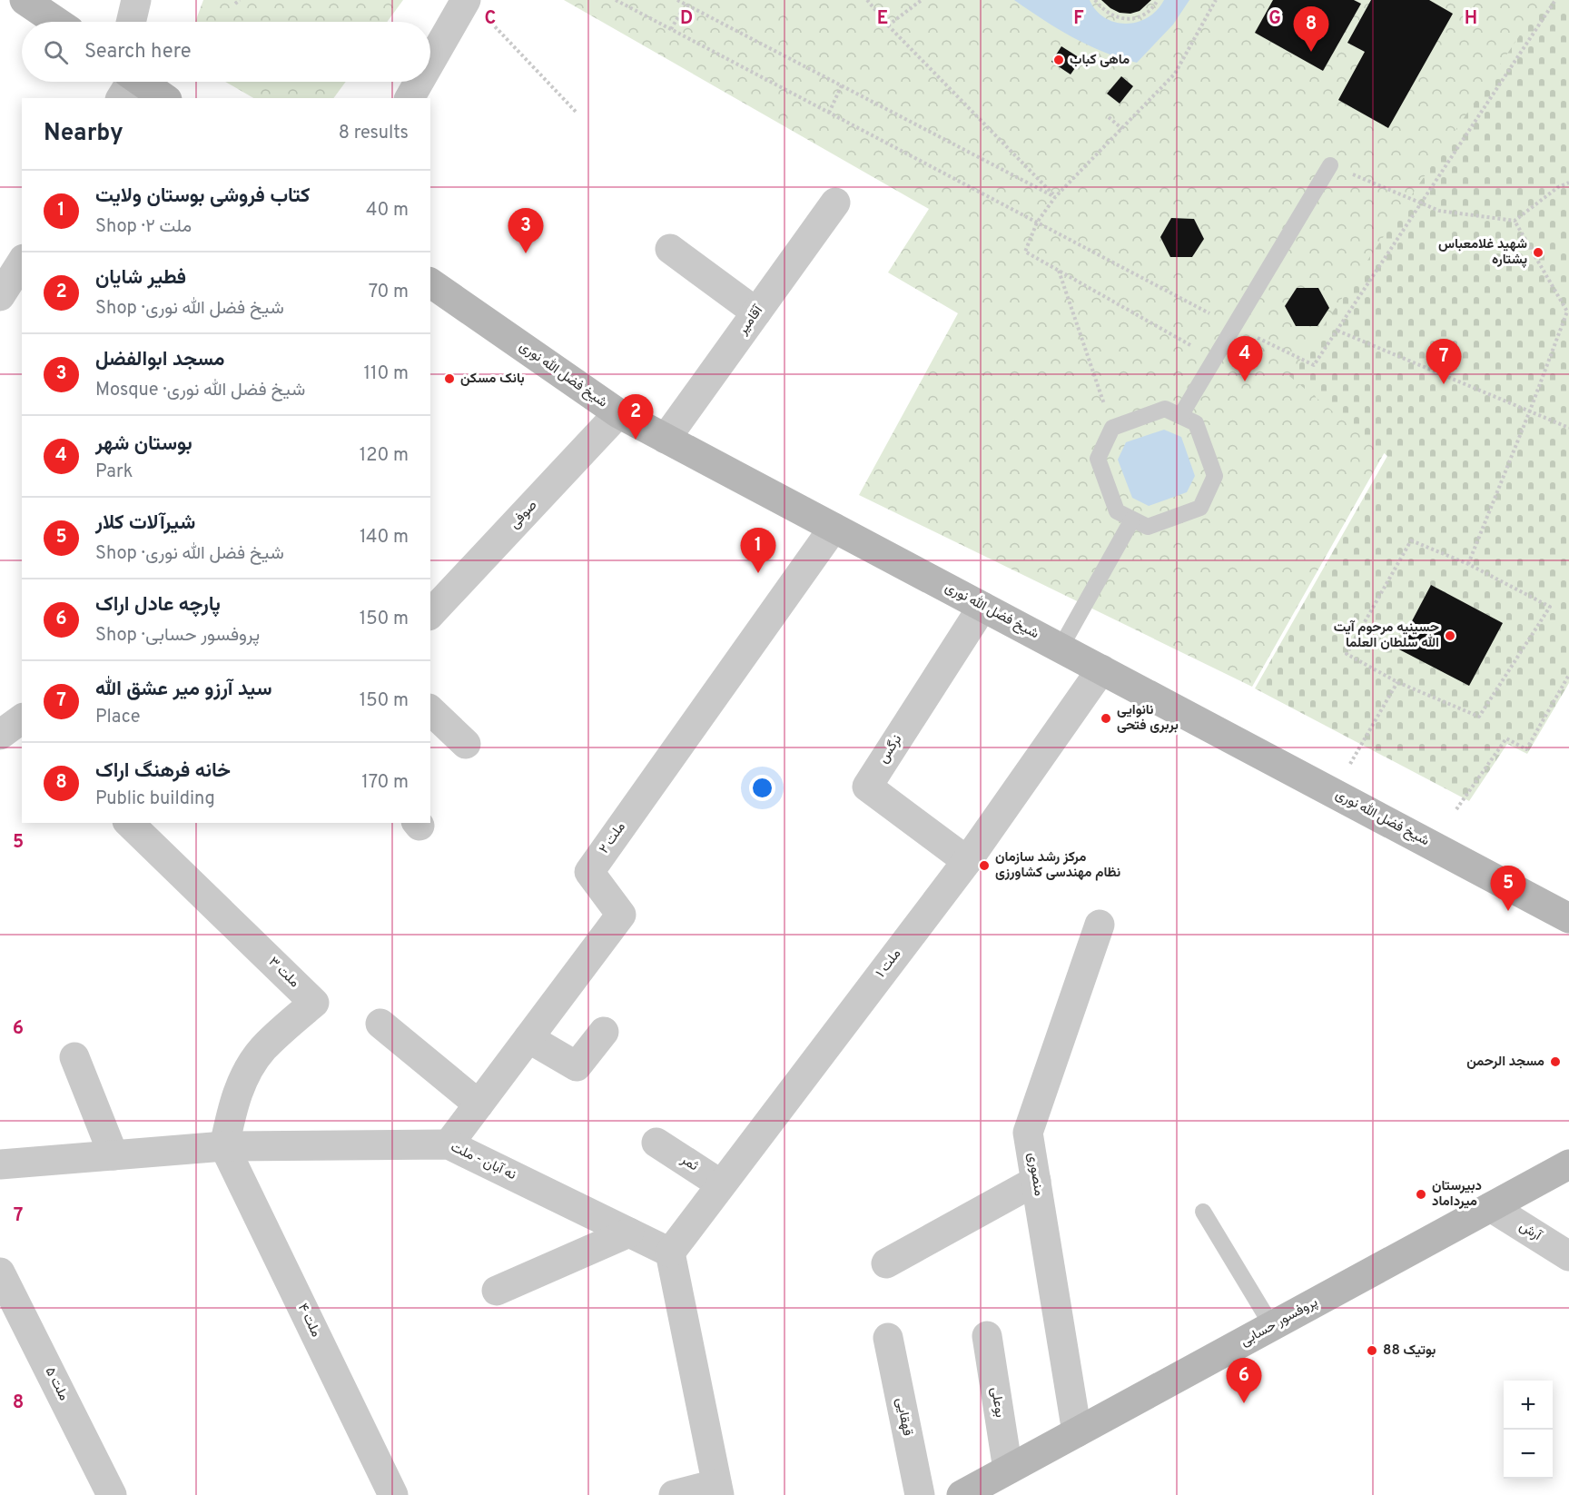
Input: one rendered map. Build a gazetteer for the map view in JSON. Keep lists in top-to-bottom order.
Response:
{
  "streets": {
    "street": [
      "آقامیر",
      "شیخ فضل الله نوری",
      "صوفی",
      "نرگس",
      "ملت ۲",
      "ملت ۱",
      "ملت ۳",
      "نه آبان - ملت",
      "ثمر",
      "منصوری",
      "آرش",
      "ملت ۴",
      "پروفسور حسابی",
      "ملت ۵",
      "بوعلی",
      "قهقایی"
    ]
  },
  "crossings": [
    ["آقامیر", "شیخ فضل الله نوری"],
    ["شیخ فضل الله نوری", "صوفی"],
    ["شیخ فضل الله نوری", "نرگس"],
    ["شیخ فضل الله نوری", "ملت ۲"],
    ["شیخ فضل الله نوری", "ملت ۱"],
    ["نرگس", "ملت ۱"],
    ["ملت ۲", "نه آبان - ملت"],
    ["ملت ۱", "نه آبان - ملت"],
    ["ملت ۱", "ثمر"],
    ["ملت ۳", "نه آبان - ملت"],
    ["ملت ۳", "ملت ۴"],
    ["نه آبان - ملت", "ملت ۴"],
    ["منصوری", "پروفسور حسابی"],
    ["آرش", "پروفسور حسابی"],
    ["پروفسور حسابی", "بوعلی"]
  ],
  "places": [
    "ماهی کباب",
    "شهید غلامعباس پشتاره",
    "بانک مسکن",
    "حسینیه مرحوم آیت الله سلطان العلما",
    "نانوایی بربری فتحی",
    "مرکز رشد سازمان نظام مهندسی کشاورزی",
    "مسجد الرحمن",
    "دبیرستان میرداماد",
    "بوتیک 88"
  ],
  "page": {
    "pins": [
      "8",
      "3",
      "4",
      "7",
      "2",
      "1",
      "5",
      "6"
    ],
    "search": "Search here",
    "heading": ["Nearby", "8 results"],
    "list": [
      {
        "mark": "1",
        "name": "کتاب فروشی بوستان ولایت",
        "note": "Shop · ملت ۲",
        "value": "40 m"
      },
      {
        "mark": "2",
        "name": "فطیر شایان",
        "note": "Shop · شیخ فضل الله نوری",
        "value": "70 m"
      },
      {
        "mark": "3",
        "name": "مسجد ابوالفضل",
        "note": "Mosque · شیخ فضل الله نوری",
        "value": "110 m"
      },
      {
        "mark": "4",
        "name": "بوستان شهر",
        "note": "Park",
        "value": "120 m"
      },
      {
        "mark": "5",
        "name": "شیرآلات کلار",
        "note": "Shop · شیخ فضل الله نوری",
        "value": "140 m"
      },
      {
        "mark": "6",
        "name": "پارچه عادل اراک",
        "note": "Shop · پروفسور حسابی",
        "value": "150 m"
      },
      {
        "mark": "7",
        "name": "سید آرزو میر عشق الله",
        "note": "Place",
        "value": "150 m"
      },
      {
        "mark": "8",
        "name": "خانه فرهنگ اراک",
        "note": "Public building",
        "value": "170 m"
      }
    ],
    "map_buttons": ["+", "−"]
  },
  "grid": {
    "columns": [
      "C",
      "D",
      "E",
      "F",
      "G",
      "H"
    ],
    "rows": [
      "5",
      "6",
      "7",
      "8"
    ]
  }
}
